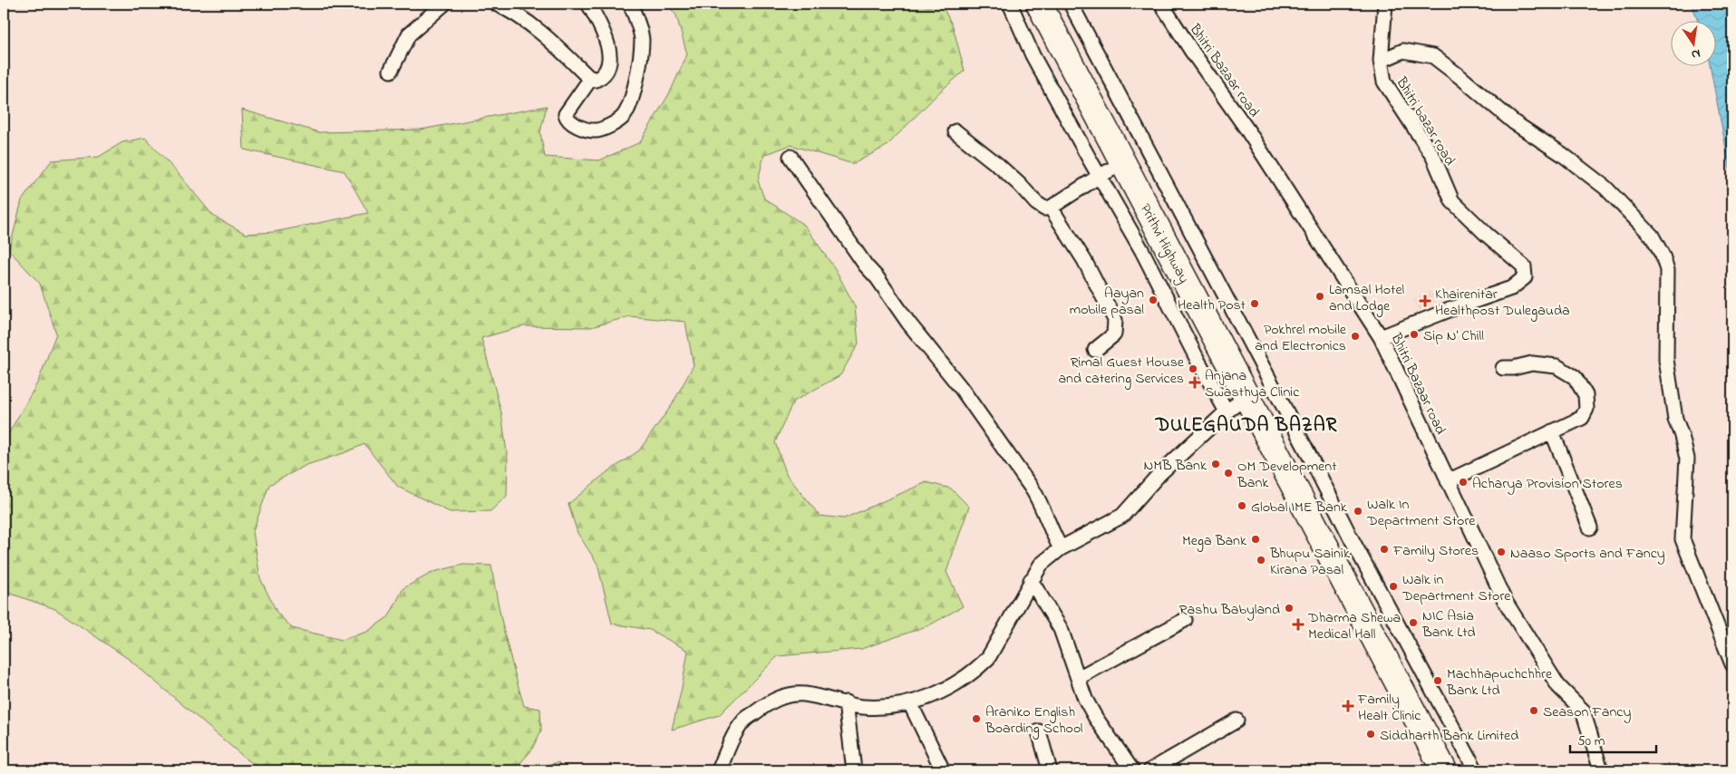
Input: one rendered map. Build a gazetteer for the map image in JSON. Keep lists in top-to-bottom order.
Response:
{
  "streets": {
    "highway": ["Prithvi Highway"],
    "street": ["Bhitri Bazaar road", "Bhitri bazar road"]
  },
  "crossings": [
    ["Bhitri Bazaar road", "Bhitri bazar road"]
  ],
  "districts": ["DULEGAUDA BAZAR"],
  "places": {
    "other": [
      "Lamsal Hotel and Lodge",
      "Aayan mobile pasal",
      "Health Post",
      "Sip N' Chill",
      "Pokhrel mobile and Electronics",
      "Rimal Guest House and catering Services",
      "NMB Bank",
      "OM Development Bank",
      "Acharya Provision Stores",
      "Global IME Bank",
      "Walk In Department Store",
      "Mega Bank",
      "Family Stores",
      "Naaso Sports and Fancy",
      "Bhupu Sainik Kirana Pasal",
      "Walk in Department Store",
      "Rashu Babyland",
      "NIC Asia Bank Ltd",
      "Machhapuchchhre Bank Ltd",
      "Season Fancy",
      "Araniko English Boarding School",
      "Siddharth Bank Limited"
    ],
    "health": [
      "Khairenitar Healthpost Dulegauda",
      "Anjana Swasthya Clinic",
      "Dharma Shewa Medical Hall",
      "Family Healt Clinic"
    ]
  },
  "scale_bar": "50 m",
  "north": "bottom"
}
